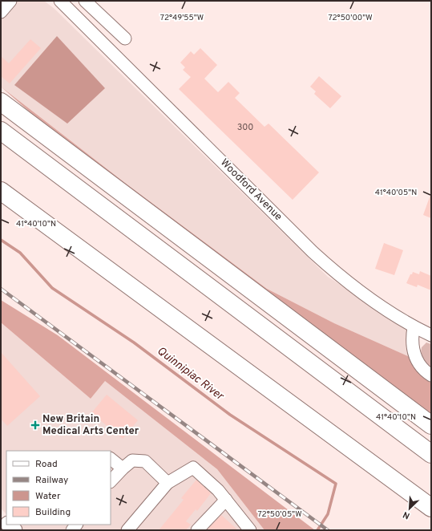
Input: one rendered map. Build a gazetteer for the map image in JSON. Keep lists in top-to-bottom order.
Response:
{
  "streets": {
    "street": ["Woodford Avenue"]
  },
  "water": ["Quinnipiac River"],
  "places": {
    "health": ["New Britain Medical Arts Center"]
  },
  "house_numbers": ["300"],
  "legend": [
    "Road",
    "Railway",
    "Water",
    "Building"
  ],
  "north": "bottom left",
  "coordinates": [
    "72°49'55\"W",
    "72°50'00\"W",
    "41°40'05\"N",
    "41°40'10\"N",
    "72°50'05\"W"
  ]
}
